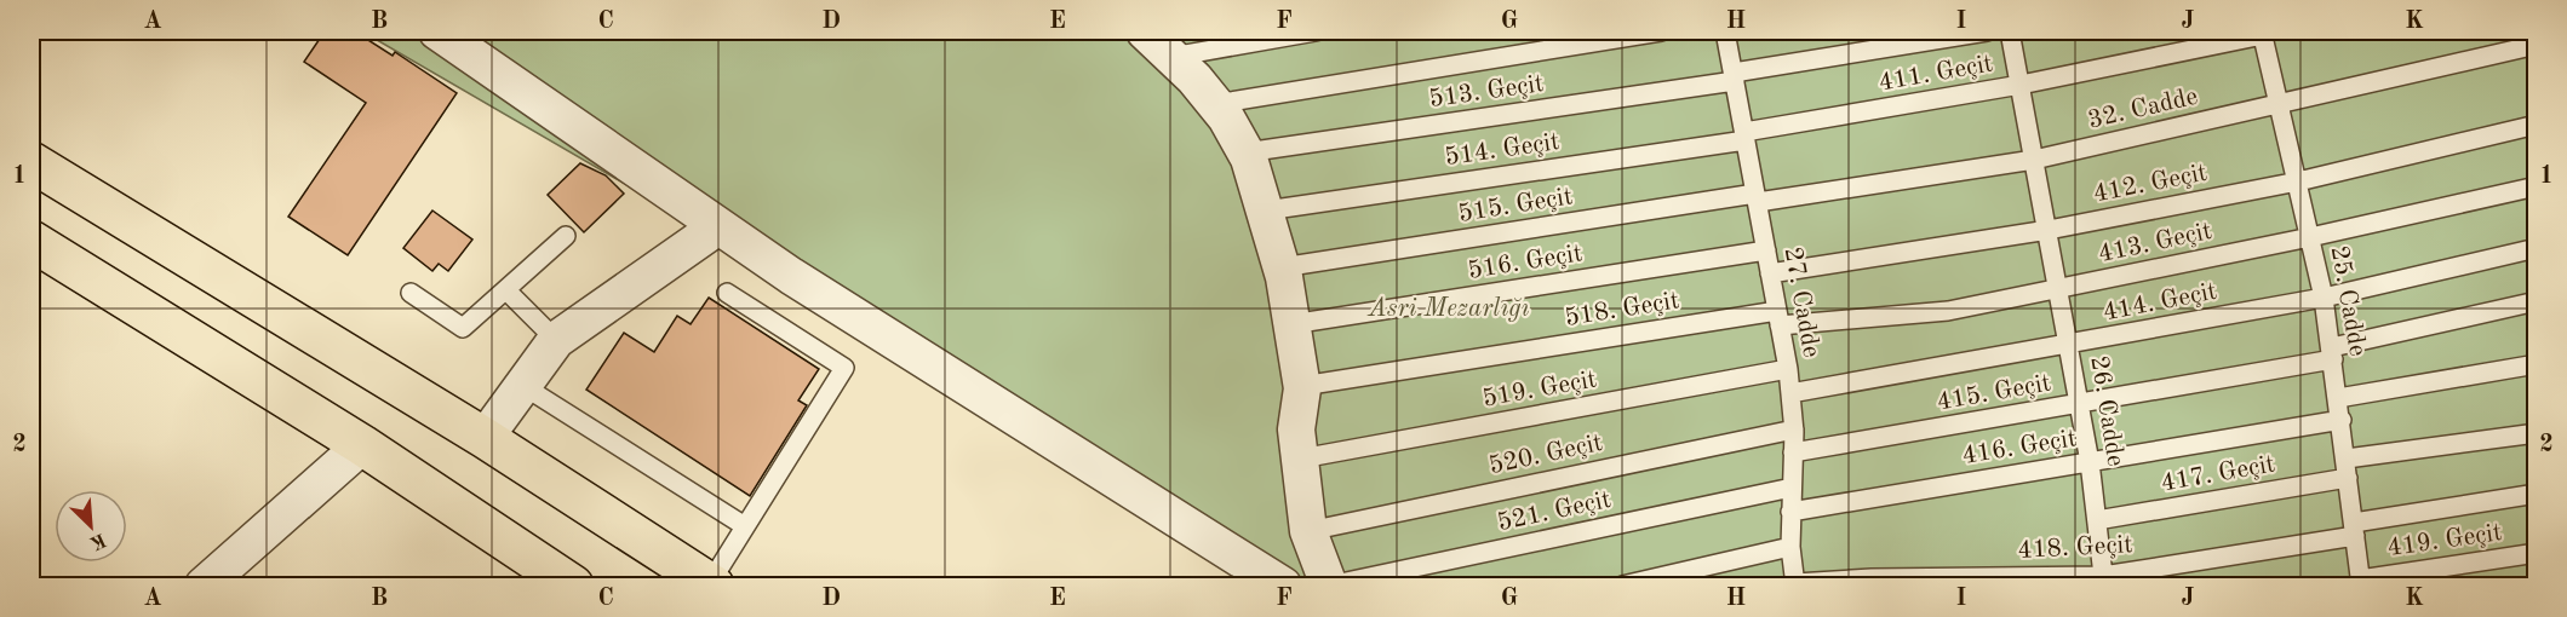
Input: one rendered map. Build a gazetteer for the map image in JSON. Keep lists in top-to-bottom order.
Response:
{
  "streets": {
    "lane": [
      "411. Geçit",
      "513. Geçit",
      "32. Cadde",
      "514. Geçit",
      "412. Geçit",
      "515. Geçit",
      "413. Geçit",
      "516. Geçit",
      "25. Cadde",
      "27. Cadde",
      "414. Geçit",
      "518. Geçit",
      "519. Geçit",
      "415. Geçit",
      "26. Cadde",
      "416. Geçit",
      "520. Geçit",
      "417. Geçit",
      "521. Geçit",
      "419. Geçit",
      "418. Geçit"
    ]
  },
  "crossings": [
    ["411. Geçit", "514. Geçit"],
    ["411. Geçit", "25. Cadde"],
    ["411. Geçit", "27. Cadde"],
    ["411. Geçit", "26. Cadde"],
    ["513. Geçit", "27. Cadde"],
    ["32. Cadde", "515. Geçit"],
    ["32. Cadde", "25. Cadde"],
    ["32. Cadde", "27. Cadde"],
    ["32. Cadde", "26. Cadde"],
    ["514. Geçit", "27. Cadde"],
    ["412. Geçit", "25. Cadde"],
    ["412. Geçit", "27. Cadde"],
    ["412. Geçit", "26. Cadde"],
    ["515. Geçit", "27. Cadde"],
    ["413. Geçit", "25. Cadde"],
    ["413. Geçit", "27. Cadde"],
    ["413. Geçit", "518. Geçit"],
    ["413. Geçit", "26. Cadde"],
    ["516. Geçit", "27. Cadde"],
    ["25. Cadde", "414. Geçit"],
    ["25. Cadde", "415. Geçit"],
    ["25. Cadde", "416. Geçit"],
    ["25. Cadde", "417. Geçit"],
    ["25. Cadde", "419. Geçit"],
    ["25. Cadde", "418. Geçit"],
    ["27. Cadde", "414. Geçit"],
    ["27. Cadde", "518. Geçit"],
    ["27. Cadde", "519. Geçit"],
    ["27. Cadde", "415. Geçit"],
    ["27. Cadde", "416. Geçit"],
    ["27. Cadde", "520. Geçit"],
    ["27. Cadde", "521. Geçit"],
    ["27. Cadde", "418. Geçit"],
    ["414. Geçit", "26. Cadde"],
    ["415. Geçit", "26. Cadde"],
    ["26. Cadde", "416. Geçit"],
    ["26. Cadde", "417. Geçit"],
    ["26. Cadde", "418. Geçit"]
  ],
  "parks": ["Asri Mezarlığı"],
  "north": "bottom right",
  "grid": {
    "columns": [
      "A",
      "B",
      "C",
      "D",
      "E",
      "F",
      "G",
      "H",
      "I",
      "J",
      "K"
    ],
    "rows": ["1", "2"]
  }
}
